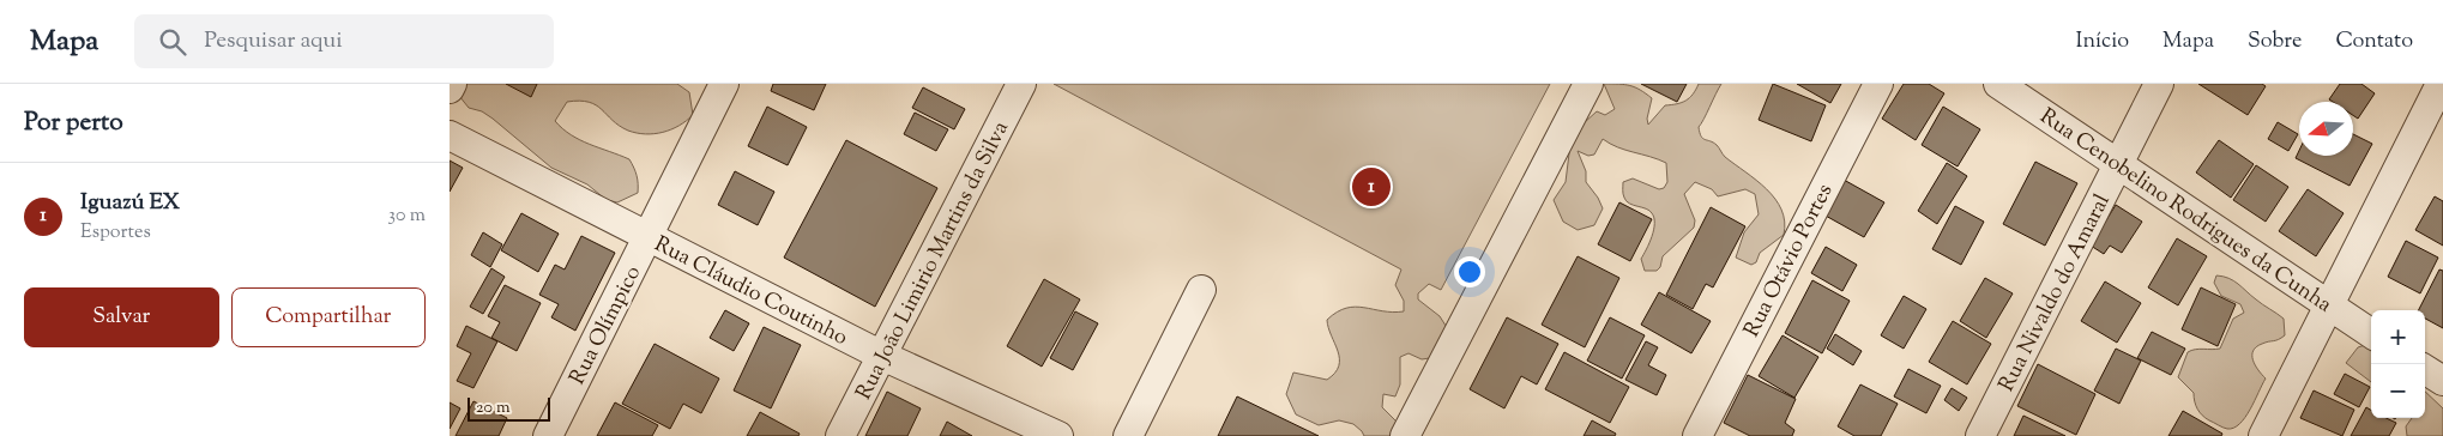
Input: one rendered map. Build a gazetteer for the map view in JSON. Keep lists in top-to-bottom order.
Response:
{
  "streets": {
    "street": [
      "Rua Cenobelino Rodrigues da Cunha",
      "Rua João Limirio Martins da Silva",
      "Rua Otávio Portes",
      "Rua Cláudio Coutinho",
      "Rua Nivaldo do Amaral",
      "Rua Olímpico"
    ]
  },
  "crossings": [
    ["Rua Cenobelino Rodrigues da Cunha", "Rua Nivaldo do Amaral"],
    ["Rua João Limirio Martins da Silva", "Rua Cláudio Coutinho"],
    ["Rua Cláudio Coutinho", "Rua Olímpico"]
  ],
  "scale_bar": "20 m",
  "north": "left",
  "page": {
    "header": "Mapa",
    "search": "Pesquisar aqui",
    "nav": [
      "Início",
      "Mapa",
      "Sobre",
      "Contato"
    ],
    "heading": "Por perto",
    "list": [
      {
        "mark": "1",
        "name": "Iguazú EX",
        "note": "Esportes",
        "value": "30 m"
      }
    ],
    "pins": "1",
    "buttons": ["Salvar", "Compartilhar"],
    "map_buttons": ["+", "−"],
    "scale": "20 m"
  }
}
